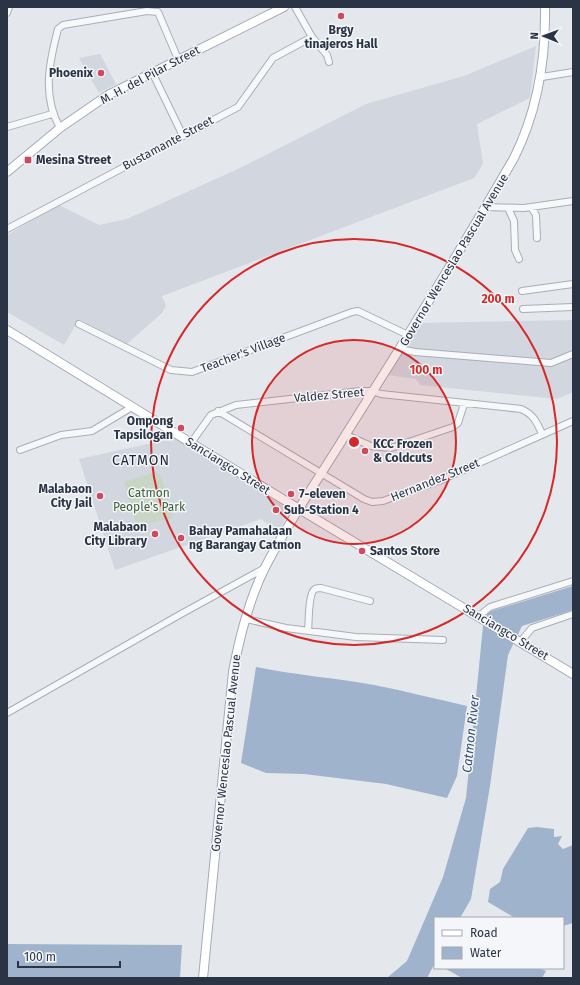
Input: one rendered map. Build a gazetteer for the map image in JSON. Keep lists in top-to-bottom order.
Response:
{
  "streets": {
    "main road": ["M. H. del Pilar Street", "Governor Wenceslao Pascual Avenue", "Sanciangco Street"],
    "street": [
      "Bustamante Street",
      "Teacher's Village",
      "Valdez Street",
      "Hernandez Street"
    ]
  },
  "crossings": [
    ["Governor Wenceslao Pascual Avenue", "Teacher's Village"],
    ["Governor Wenceslao Pascual Avenue", "Valdez Street"],
    ["Governor Wenceslao Pascual Avenue", "Sanciangco Street"],
    ["Governor Wenceslao Pascual Avenue", "Hernandez Street"],
    ["Valdez Street", "Sanciangco Street"],
    ["Valdez Street", "Hernandez Street"]
  ],
  "districts": ["CATMON"],
  "water": ["Catmon River"],
  "parks": ["Catmon People's Park"],
  "places": {
    "other": [
      "Brgy tinajeros Hall",
      "Phoenix",
      "Ompong Tapsilogan",
      "KCC Frozen & Coldcuts",
      "7-eleven",
      "Malabaon City Jail",
      "Sub-Station 4",
      "Malabaon City Library",
      "Bahay Pamahalaan ng Barangay Catmon",
      "Santos Store"
    ],
    "transit": ["Mesina Street"]
  },
  "legend": ["Road", "Water"],
  "scale_bar": "100 m",
  "north": "left",
  "rings": ["200 m", "100 m"]
}
